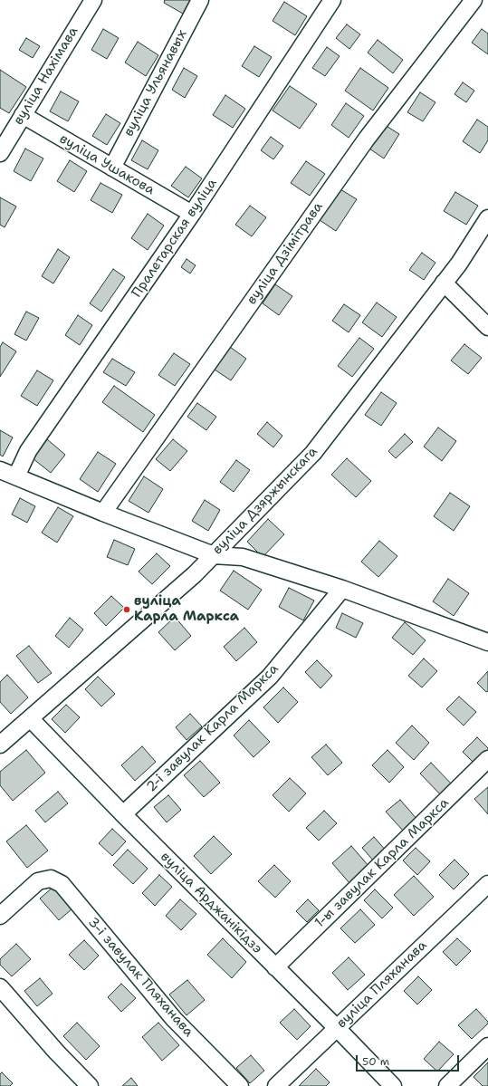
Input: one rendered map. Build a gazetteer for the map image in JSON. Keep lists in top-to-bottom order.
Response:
{
  "streets": {
    "street": [
      "вуліца Нахімава",
      "вуліца Ульянавых",
      "вуліца Ушакова",
      "Пралетарская вуліца",
      "вуліца Дзімітрава",
      "вуліца Дзяржынскага",
      "2-і завулак Карла Маркса",
      "1-ы завулак Карла Маркса",
      "вуліца Арджанікідзэ",
      "3-і завулак Пляханава",
      "вуліца Пляханава"
    ]
  },
  "crossings": [
    ["вуліца Нахімава", "вуліца Ушакова"],
    ["вуліца Ульянавых", "вуліца Ушакова"],
    ["вуліца Ушакова", "Пралетарская вуліца"],
    ["вуліца Дзяржынскага", "вуліца Арджанікідзэ"],
    ["2-і завулак Карла Маркса", "вуліца Арджанікідзэ"],
    ["1-ы завулак Карла Маркса", "вуліца Арджанікідзэ"],
    ["вуліца Арджанікідзэ", "вуліца Пляханава"]
  ],
  "places": ["вуліца Карла Маркса"],
  "scale_bar": "50 m"
}
